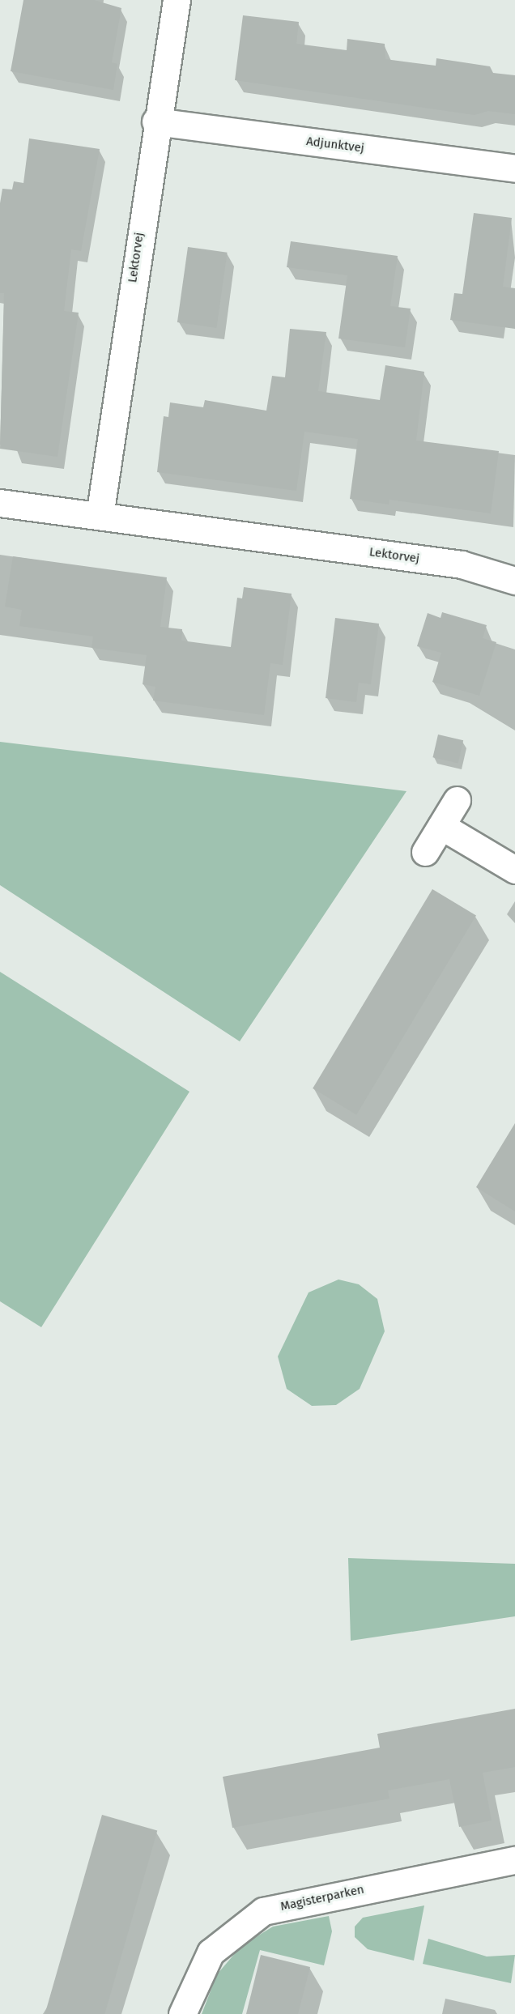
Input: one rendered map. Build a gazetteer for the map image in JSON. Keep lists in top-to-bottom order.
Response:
{
  "streets": {
    "street": ["Adjunktvej", "Lektorvej", "Magisterparken"]
  },
  "crossings": [
    ["Adjunktvej", "Lektorvej"]
  ]
}
